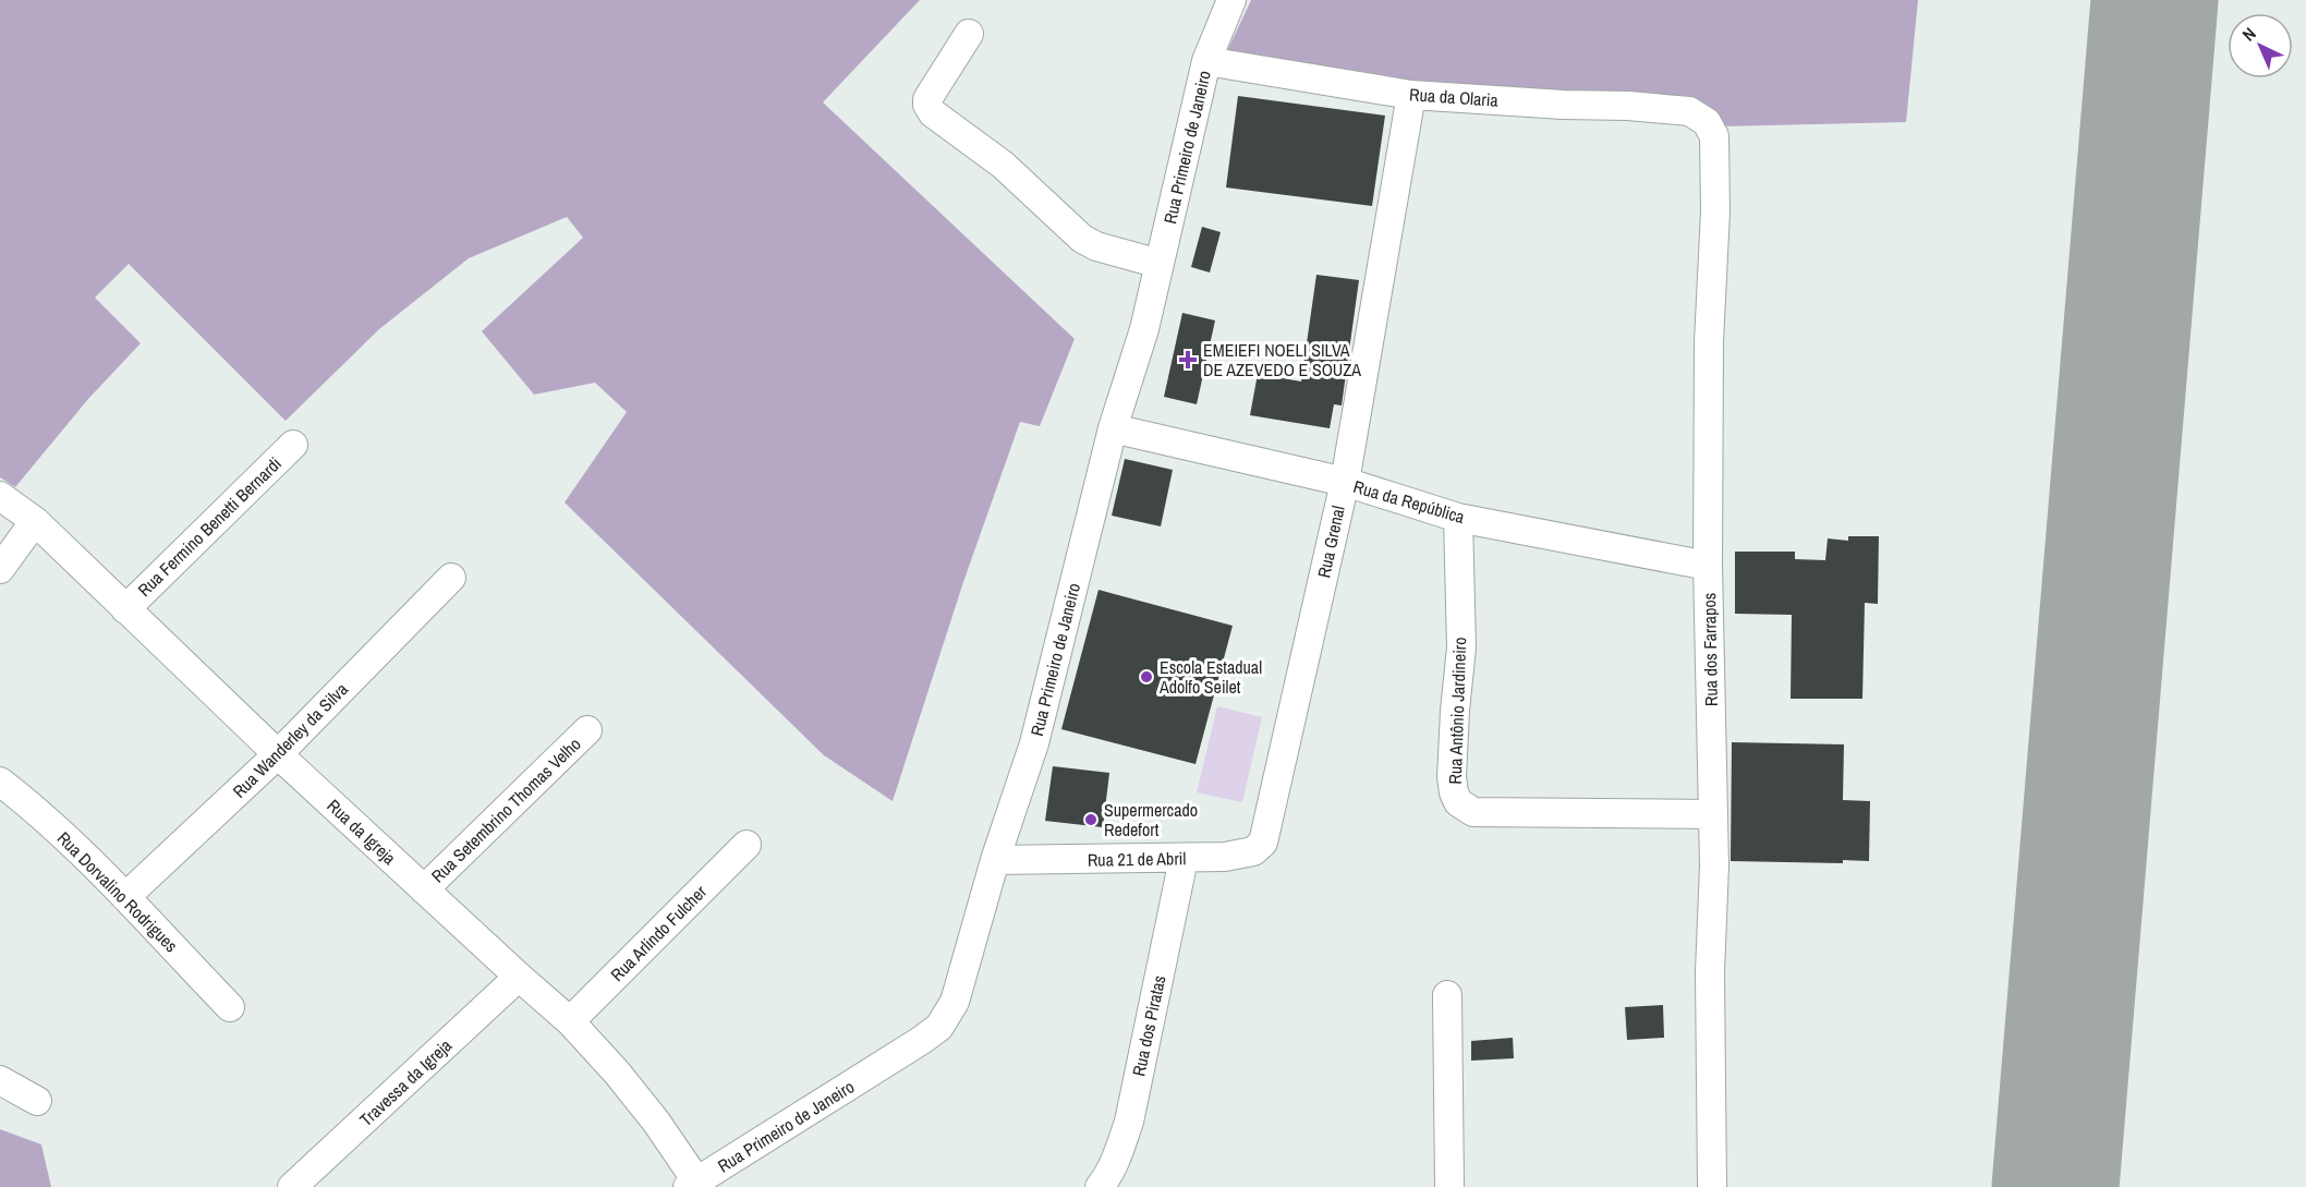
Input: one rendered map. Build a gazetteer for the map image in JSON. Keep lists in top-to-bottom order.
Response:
{
  "streets": {
    "street": [
      "Rua da Olaria",
      "Rua Primeiro de Janeiro",
      "Rua da República",
      "Rua Fermino Benetti Bernardi",
      "Rua Grenal",
      "Rua dos Farrapos",
      "Rua Antônio Jardineiro",
      "Rua Wanderley da Silva",
      "Rua Setembrino Thomas Velho",
      "Rua da Igreja",
      "Rua 21 de Abril",
      "Rua Dorvalino Rodrigues",
      "Rua Arlindo Fulcher",
      "Rua dos Piratas",
      "Travessa da Igreja"
    ]
  },
  "crossings": [
    ["Rua da Olaria", "Rua Primeiro de Janeiro"],
    ["Rua da Olaria", "Rua Grenal"],
    ["Rua da Olaria", "Rua dos Farrapos"],
    ["Rua Primeiro de Janeiro", "Rua da República"],
    ["Rua Primeiro de Janeiro", "Rua da Igreja"],
    ["Rua Primeiro de Janeiro", "Rua 21 de Abril"],
    ["Rua da República", "Rua Grenal"],
    ["Rua da República", "Rua dos Farrapos"],
    ["Rua da República", "Rua Antônio Jardineiro"],
    ["Rua Fermino Benetti Bernardi", "Rua da Igreja"],
    ["Rua Grenal", "Rua 21 de Abril"],
    ["Rua dos Farrapos", "Rua Antônio Jardineiro"],
    ["Rua Wanderley da Silva", "Rua da Igreja"],
    ["Rua Wanderley da Silva", "Rua Dorvalino Rodrigues"],
    ["Rua Setembrino Thomas Velho", "Rua da Igreja"],
    ["Rua da Igreja", "Rua Arlindo Fulcher"],
    ["Rua da Igreja", "Travessa da Igreja"],
    ["Rua 21 de Abril", "Rua dos Piratas"]
  ],
  "places": {
    "health": ["EMEIEFI NOELI SILVA DE AZEVEDO E SOUZA"],
    "other": ["Escola Estadual Adolfo Seilet", "Supermercado Redefort"]
  },
  "north": "top left"
}
